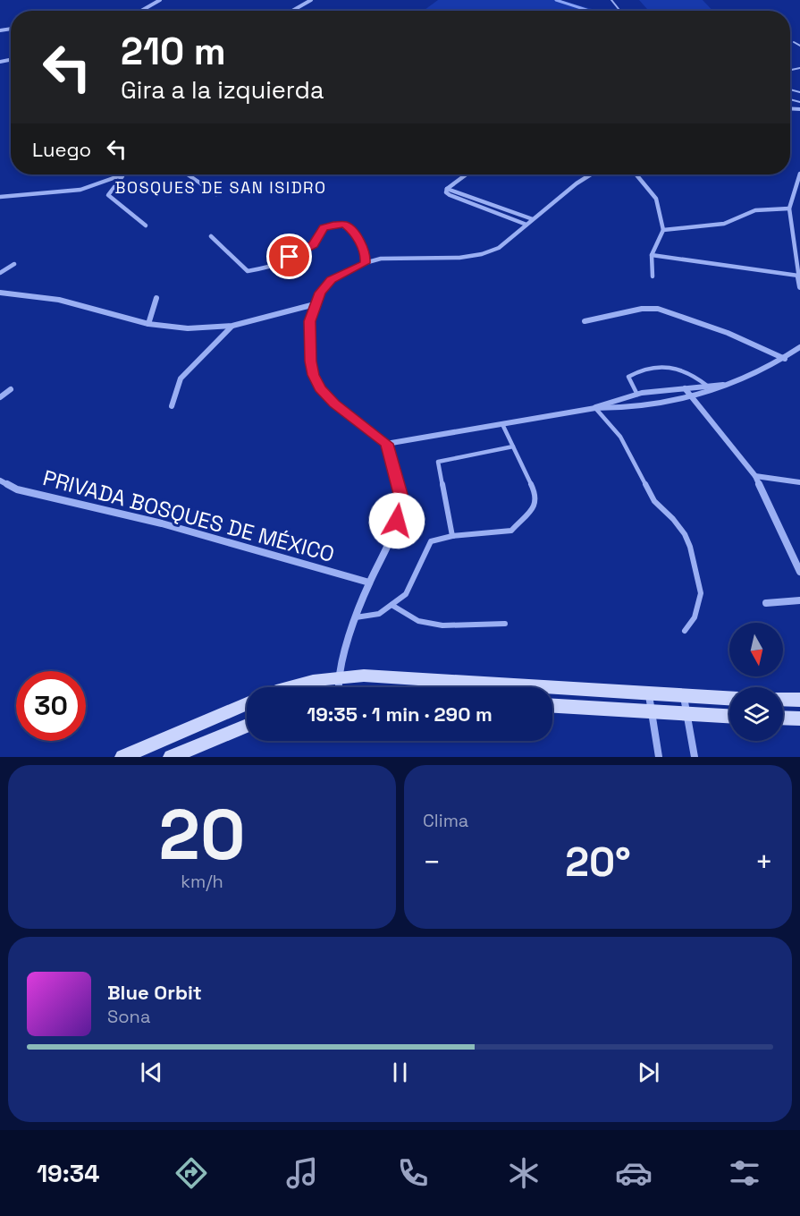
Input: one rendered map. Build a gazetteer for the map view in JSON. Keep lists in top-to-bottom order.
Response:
{
  "streets": {
    "street": ["PRIVADA BOSQUES DE MÉXICO"]
  },
  "districts": ["BOSQUES DE SAN ISIDRO"],
  "north": "bottom",
  "page": {
    "turn": ["210 m", "Gira a la izquierda"],
    "then": "Luego",
    "limit": "30",
    "trip": "19:35 · 1 min · 290 m",
    "tile": [
      ["20", "km/h"],
      "Clima"
    ],
    "heat": ["−", "20°", "+"],
    "song": ["Blue Orbit", "Sona"],
    "tabs": "19:34"
  }
}
